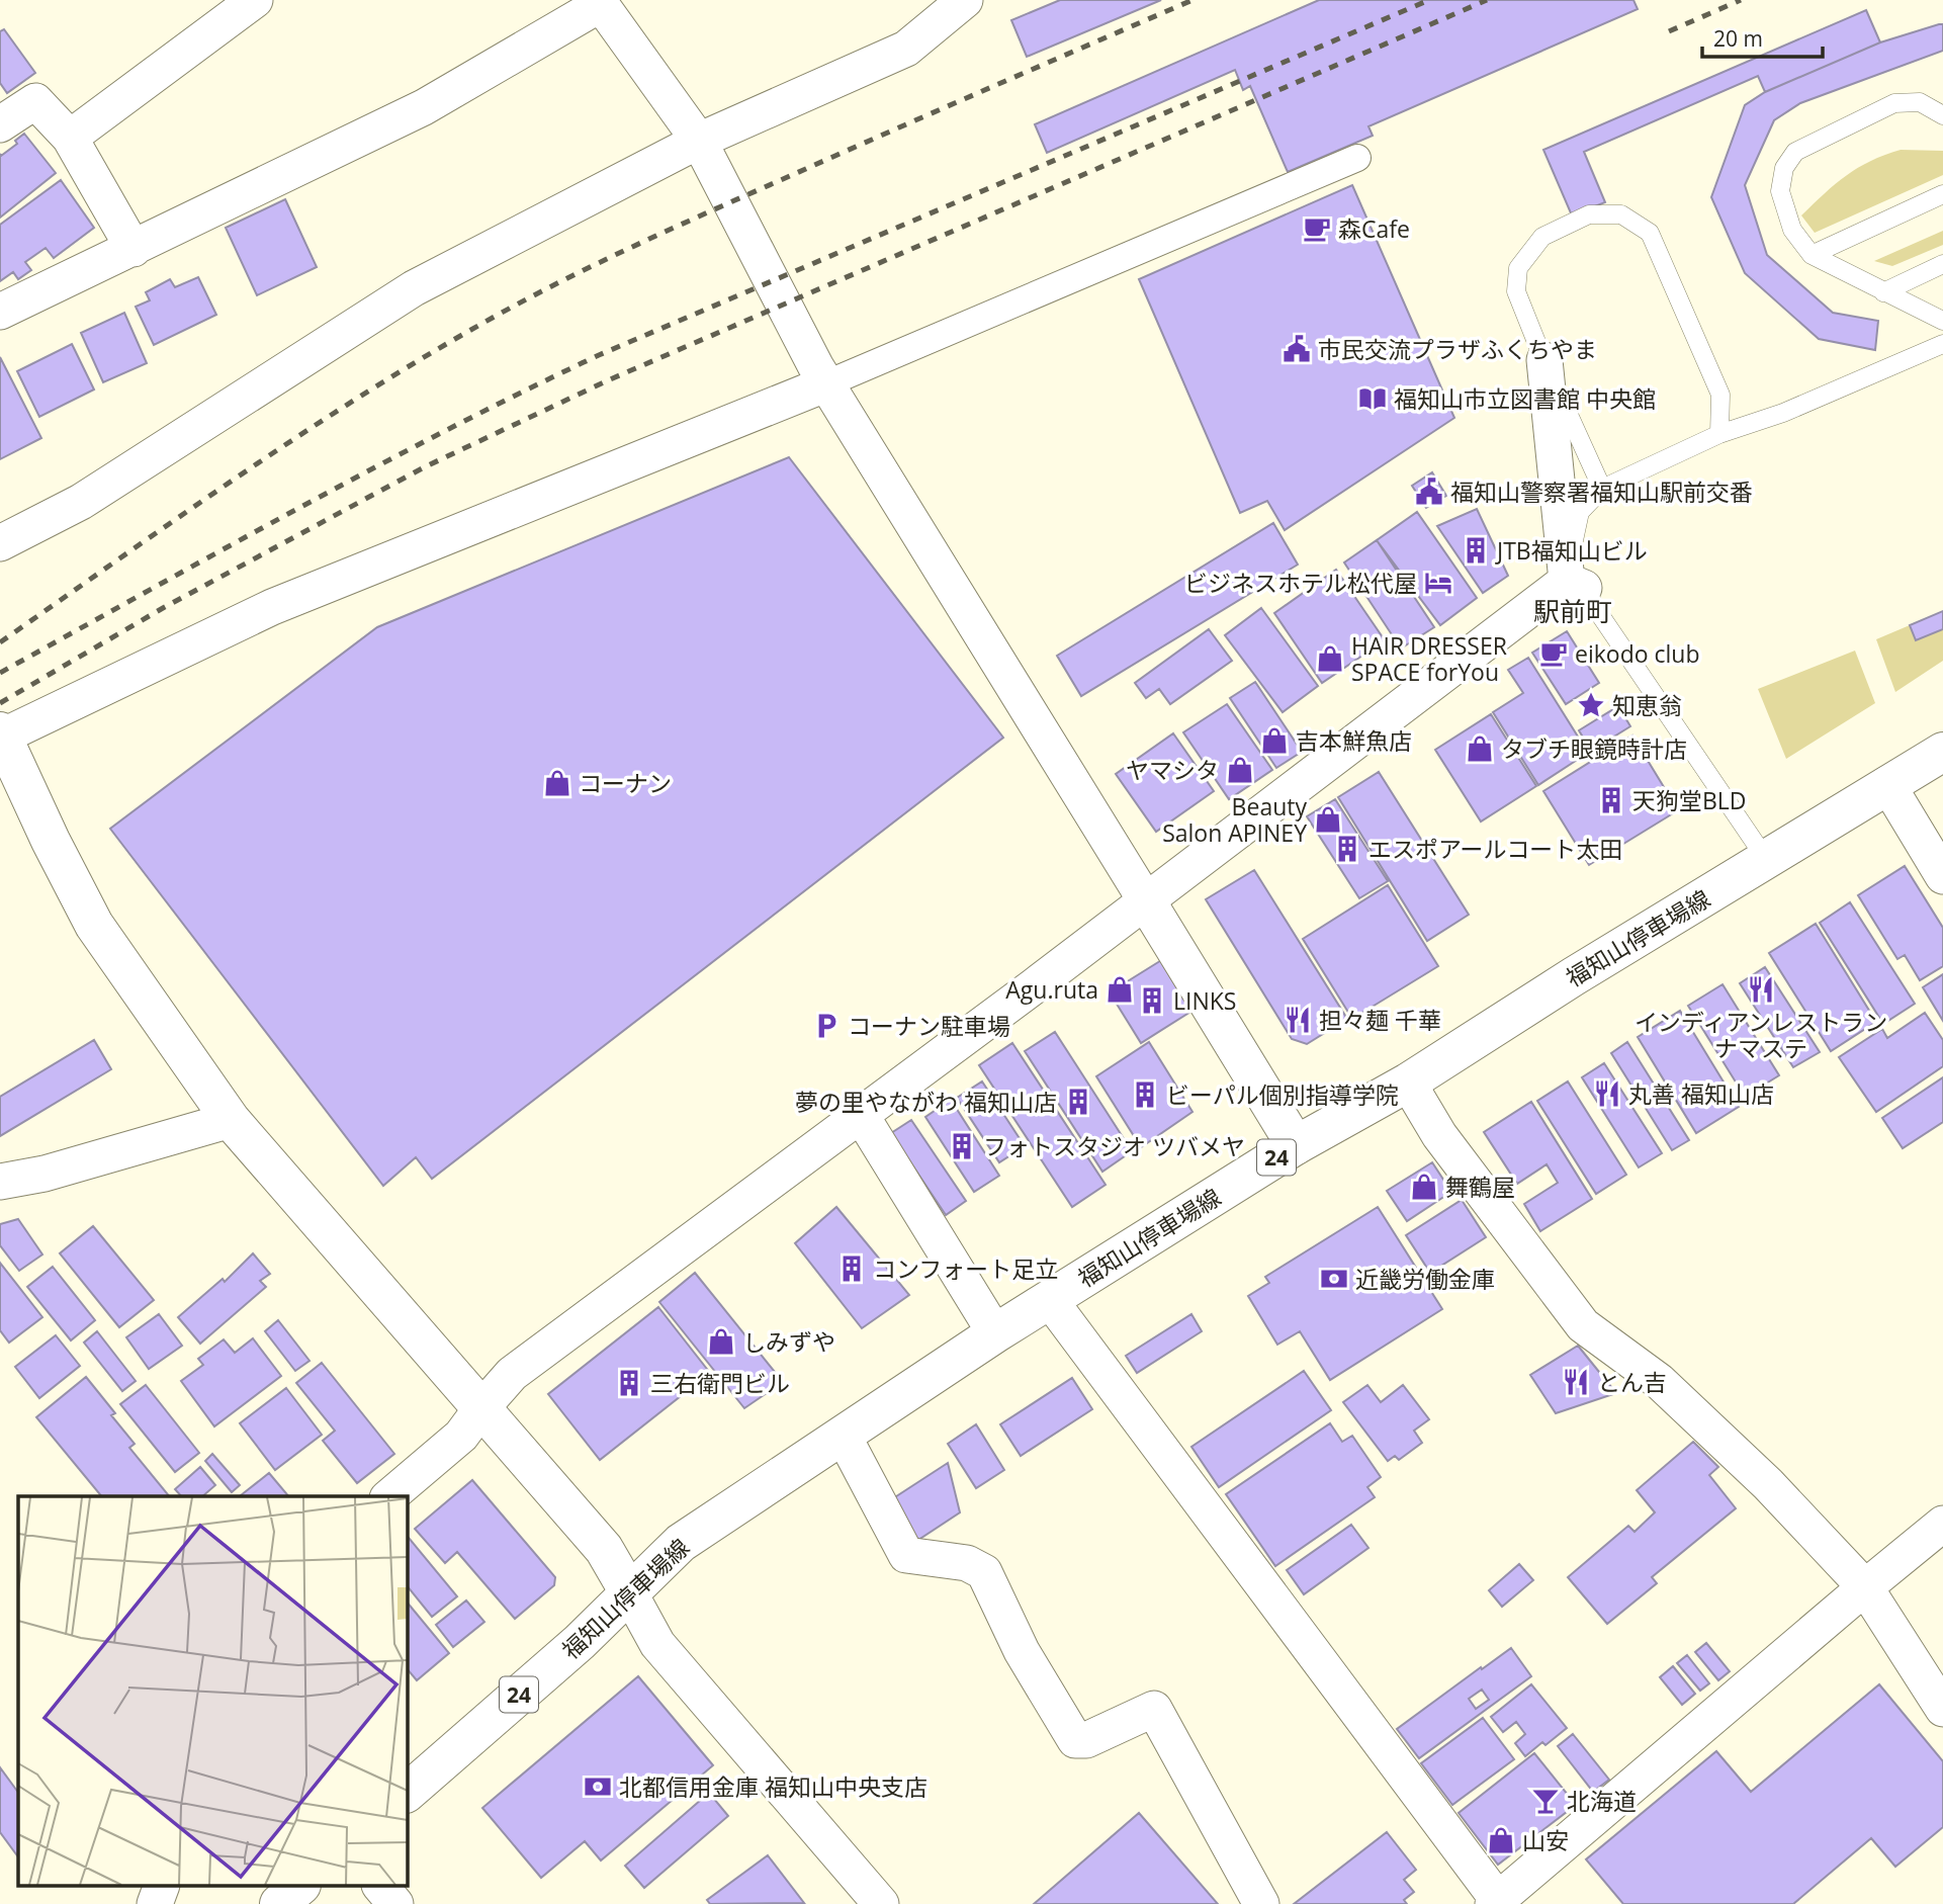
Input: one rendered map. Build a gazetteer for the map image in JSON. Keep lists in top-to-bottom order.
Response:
{
  "streets": {
    "main road": ["福知山停車場線", "24"]
  },
  "districts": ["駅前町"],
  "places": {
    "cafe": ["森Cafe", "eikodo club"],
    "public building": ["市民交流プラザふくちやま", "福知山警察署福知山駅前交番"],
    "library": ["福知山市立図書館 中央館"],
    "building": [
      "JTB福知山ビル",
      "天狗堂BLD",
      "エスポアールコート太田",
      "LINKS",
      "ビーパル個別指導学院",
      "夢の里やながわ 福知山店",
      "フォトスタジオ ツバメヤ",
      "コンフォート足立",
      "三右衛門ビル"
    ],
    "hotel": ["ビジネスホテル松代屋"],
    "shop": [
      "HAIR DRESSER SPACE forYou",
      "吉本鮮魚店",
      "タブチ眼鏡時計店",
      "ヤマシタ",
      "コーナン",
      "Beauty Salon APINEY",
      "Agu.ruta",
      "舞鶴屋",
      "しみずや",
      "山安"
    ],
    "place": ["知恵翁"],
    "restaurant": [
      "インディアンレストラン ナマステ",
      "担々麺 千華",
      "丸善 福知山店",
      "とん吉"
    ],
    "parking": ["コーナン駐車場"],
    "bank": ["近畿労働金庫", "北都信用金庫 福知山中央支店"],
    "bar": ["北海道"]
  },
  "scale_bar": "20 m"
}
